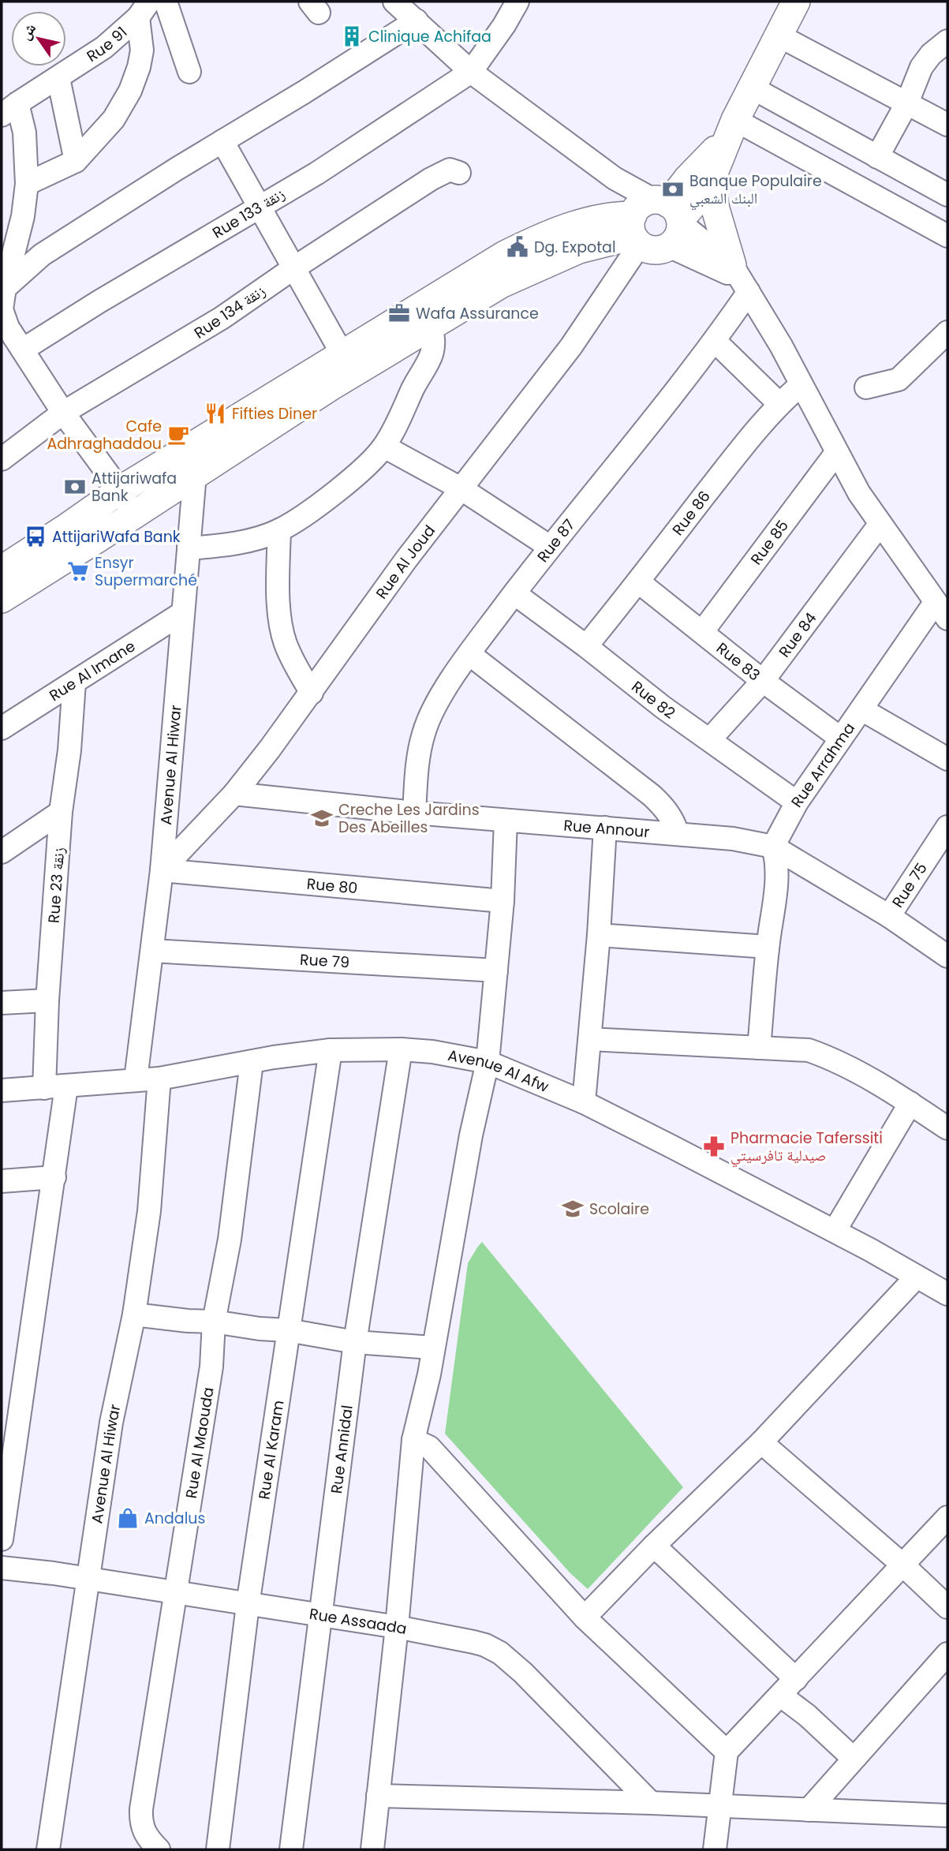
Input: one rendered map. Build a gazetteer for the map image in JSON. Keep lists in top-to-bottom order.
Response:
{
  "streets": {
    "street": [
      "Rue 91",
      "Rue 133 زنقة",
      "Rue 134 زنقة",
      "Rue 86",
      "Rue 87",
      "Rue 85",
      "Rue Al Joud",
      "Rue 84",
      "Rue 83",
      "Rue Al Imane",
      "Rue 82",
      "Avenue Al Hiwar",
      "Rue Arrahma",
      "Rue Annour",
      "Rue 23 زنقة",
      "Rue 75",
      "Rue 80",
      "Rue 79",
      "Avenue Al Afw",
      "Rue Al Maouda",
      "Rue Annidal",
      "Rue Al Karam",
      "Rue Assaada"
    ]
  },
  "crossings": [
    ["Rue 86", "Rue 83"],
    ["Rue 86", "Rue 82"],
    ["Rue 87", "Rue 82"],
    ["Rue 87", "Rue Annour"],
    ["Rue 85", "Rue 83"],
    ["Rue Al Joud", "Avenue Al Hiwar"],
    ["Rue Al Joud", "Rue Annour"],
    ["Rue Al Joud", "Rue 80"],
    ["Rue 84", "Rue 83"],
    ["Rue 84", "Rue 82"],
    ["Rue 83", "Rue Arrahma"],
    ["Rue Al Imane", "Avenue Al Hiwar"],
    ["Rue Al Imane", "Rue 23 زنقة"],
    ["Rue 82", "Rue Arrahma"],
    ["Avenue Al Hiwar", "Rue 80"],
    ["Avenue Al Hiwar", "Rue 79"],
    ["Avenue Al Hiwar", "Avenue Al Afw"],
    ["Avenue Al Hiwar", "Rue Assaada"],
    ["Rue Arrahma", "Rue Annour"],
    ["Rue Annour", "Rue 75"],
    ["Rue 23 زنقة", "Avenue Al Afw"],
    ["Avenue Al Afw", "Rue Al Maouda"],
    ["Avenue Al Afw", "Rue Annidal"],
    ["Avenue Al Afw", "Rue Al Karam"],
    ["Rue Al Maouda", "Rue Assaada"],
    ["Rue Annidal", "Rue Assaada"],
    ["Rue Al Karam", "Rue Assaada"]
  ],
  "places": {
    "building": ["Clinique Achifaa"],
    "bank": ["Banque Populaire البنك الشعبي", "Attijariwafa Bank"],
    "public building": ["Dg. Expotal"],
    "office": ["Wafa Assurance"],
    "restaurant": ["Fifties Diner"],
    "cafe": ["Cafe Adhraghaddou"],
    "bus stop": ["AttijariWafa Bank"],
    "supermarket": ["Ensyr Supermarché"],
    "school or university": ["Creche Les Jardins Des Abeilles", "Scolaire"],
    "pharmacy": ["Pharmacie Taferssiti صيدلية تافرسيتي"],
    "shop": ["Andalus"]
  },
  "north": "top left"
}
